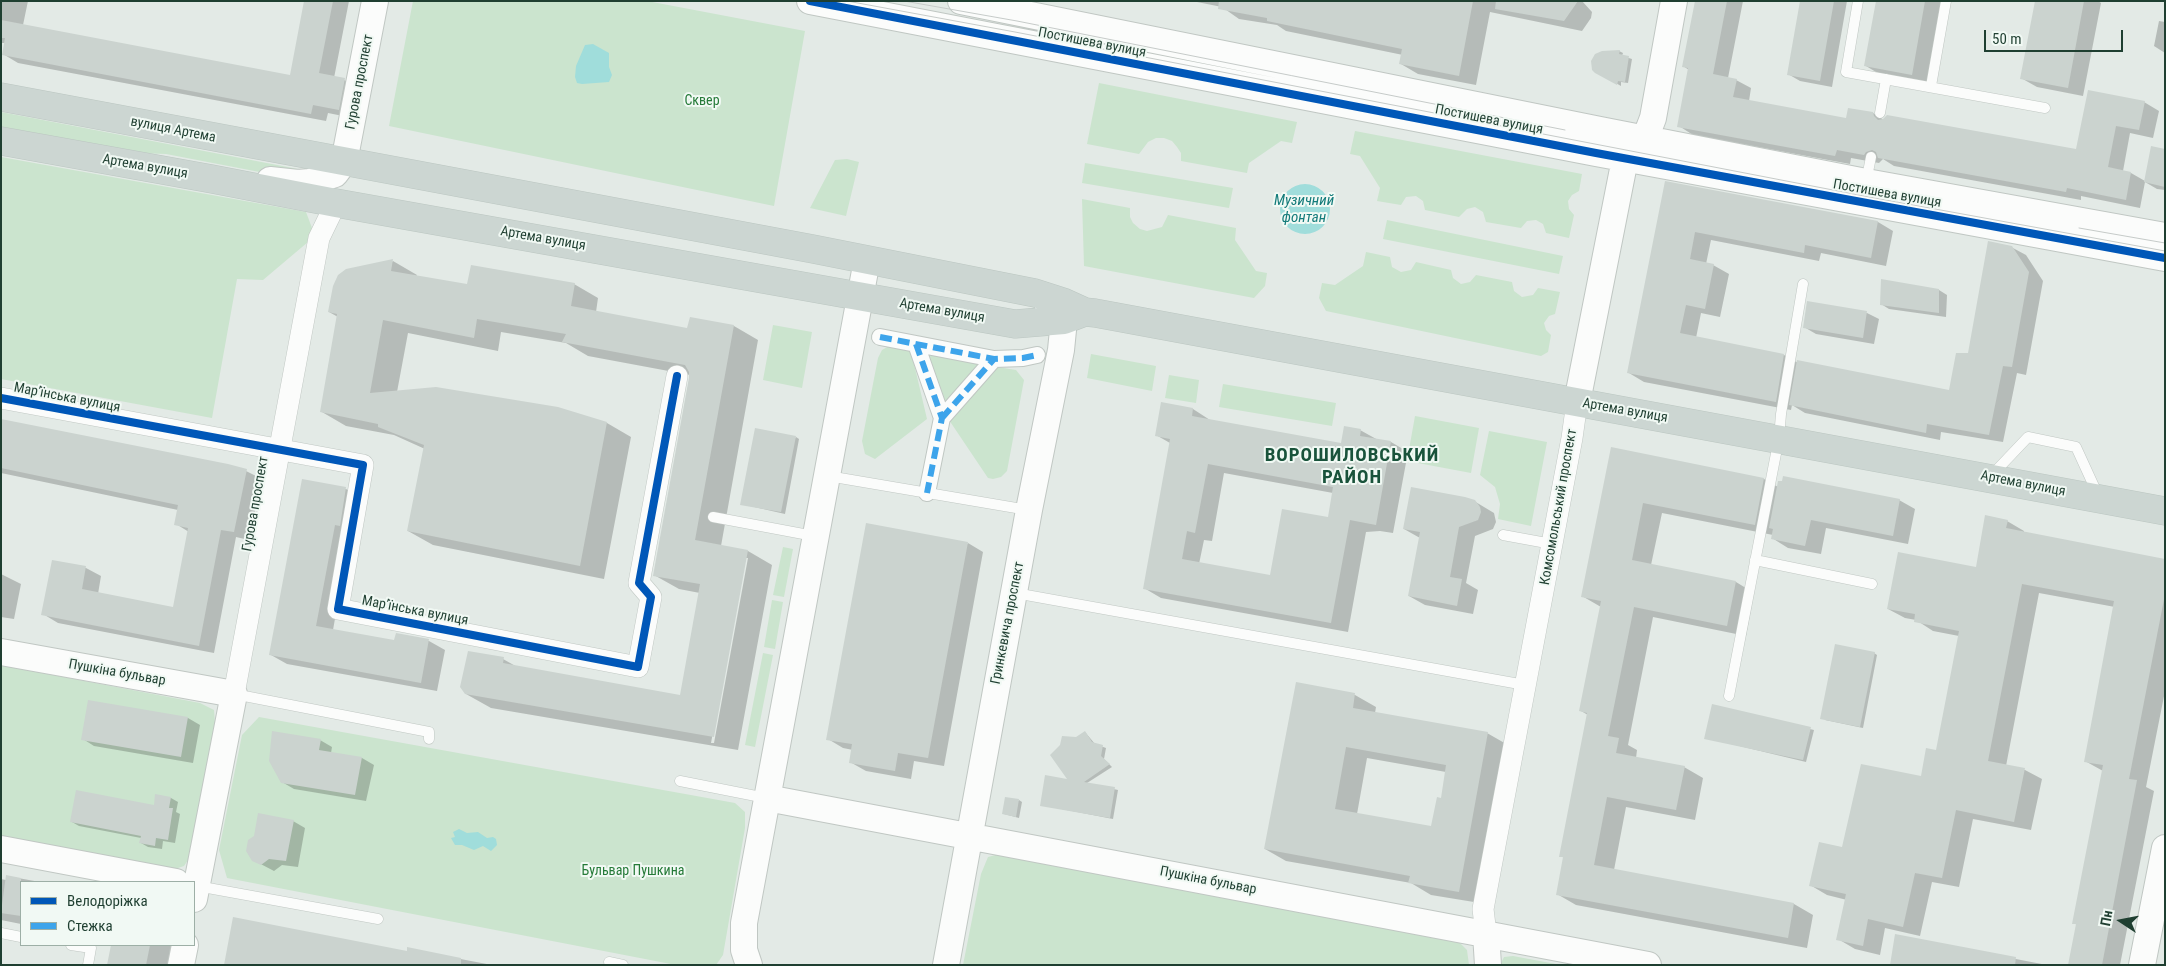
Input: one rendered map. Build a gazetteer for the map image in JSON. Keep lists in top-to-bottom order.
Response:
{
  "streets": {
    "main road": ["вулиця Артема", "Артема вулиця"],
    "street": [
      "Постишева вулиця",
      "Гурова проспект",
      "Мар’їнська вулиця",
      "Комсомольський проспект",
      "Гринкевича проспект",
      "Пушкіна бульвар"
    ]
  },
  "crossings": [
    ["Постишева вулиця", "Комсомольський проспект"],
    ["Гурова проспект", "вулиця Артема"],
    ["Гурова проспект", "Артема вулиця"],
    ["Гурова проспект", "Мар’їнська вулиця"],
    ["Гурова проспект", "Пушкіна бульвар"],
    ["вулиця Артема", "Артема вулиця"],
    ["Артема вулиця", "Комсомольський проспект"],
    ["Артема вулиця", "Гринкевича проспект"],
    ["Комсомольський проспект", "Пушкіна бульвар"],
    ["Гринкевича проспект", "Пушкіна бульвар"]
  ],
  "districts": ["ВОРОШИЛОВСЬКИЙ РАЙОН"],
  "water": ["Музичний фонтан"],
  "parks": ["Сквер", "Бульвар Пушкина"],
  "legend": ["Велодоріжка", "Стежка"],
  "scale_bar": "50 m",
  "north": "left"
}
